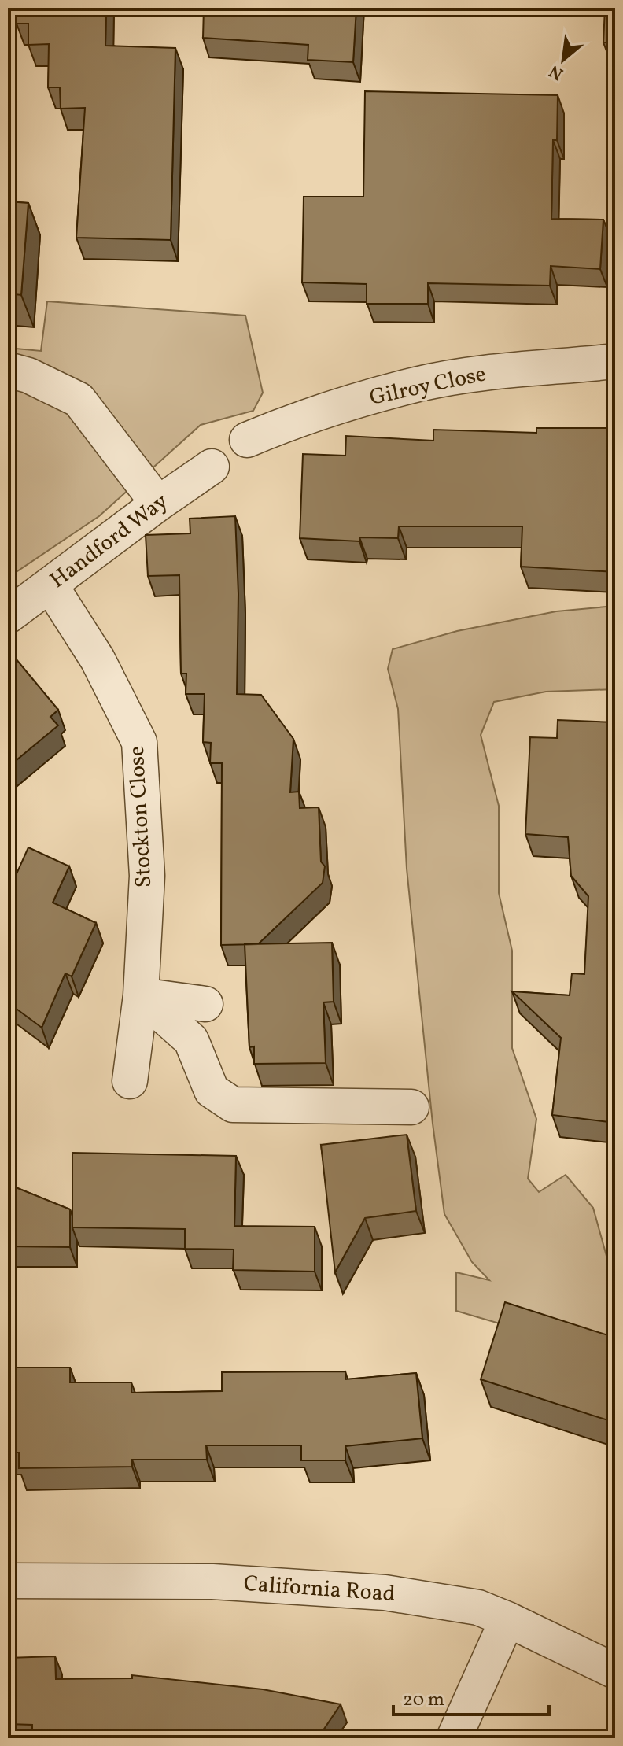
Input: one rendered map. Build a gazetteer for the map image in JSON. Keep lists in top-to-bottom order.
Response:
{
  "streets": {
    "street": [
      "Gilroy Close",
      "Handford Way",
      "Stockton Close",
      "California Road"
    ]
  },
  "crossings": [
    ["Handford Way", "Stockton Close"]
  ],
  "scale_bar": "20 m",
  "north": "bottom left"
}
